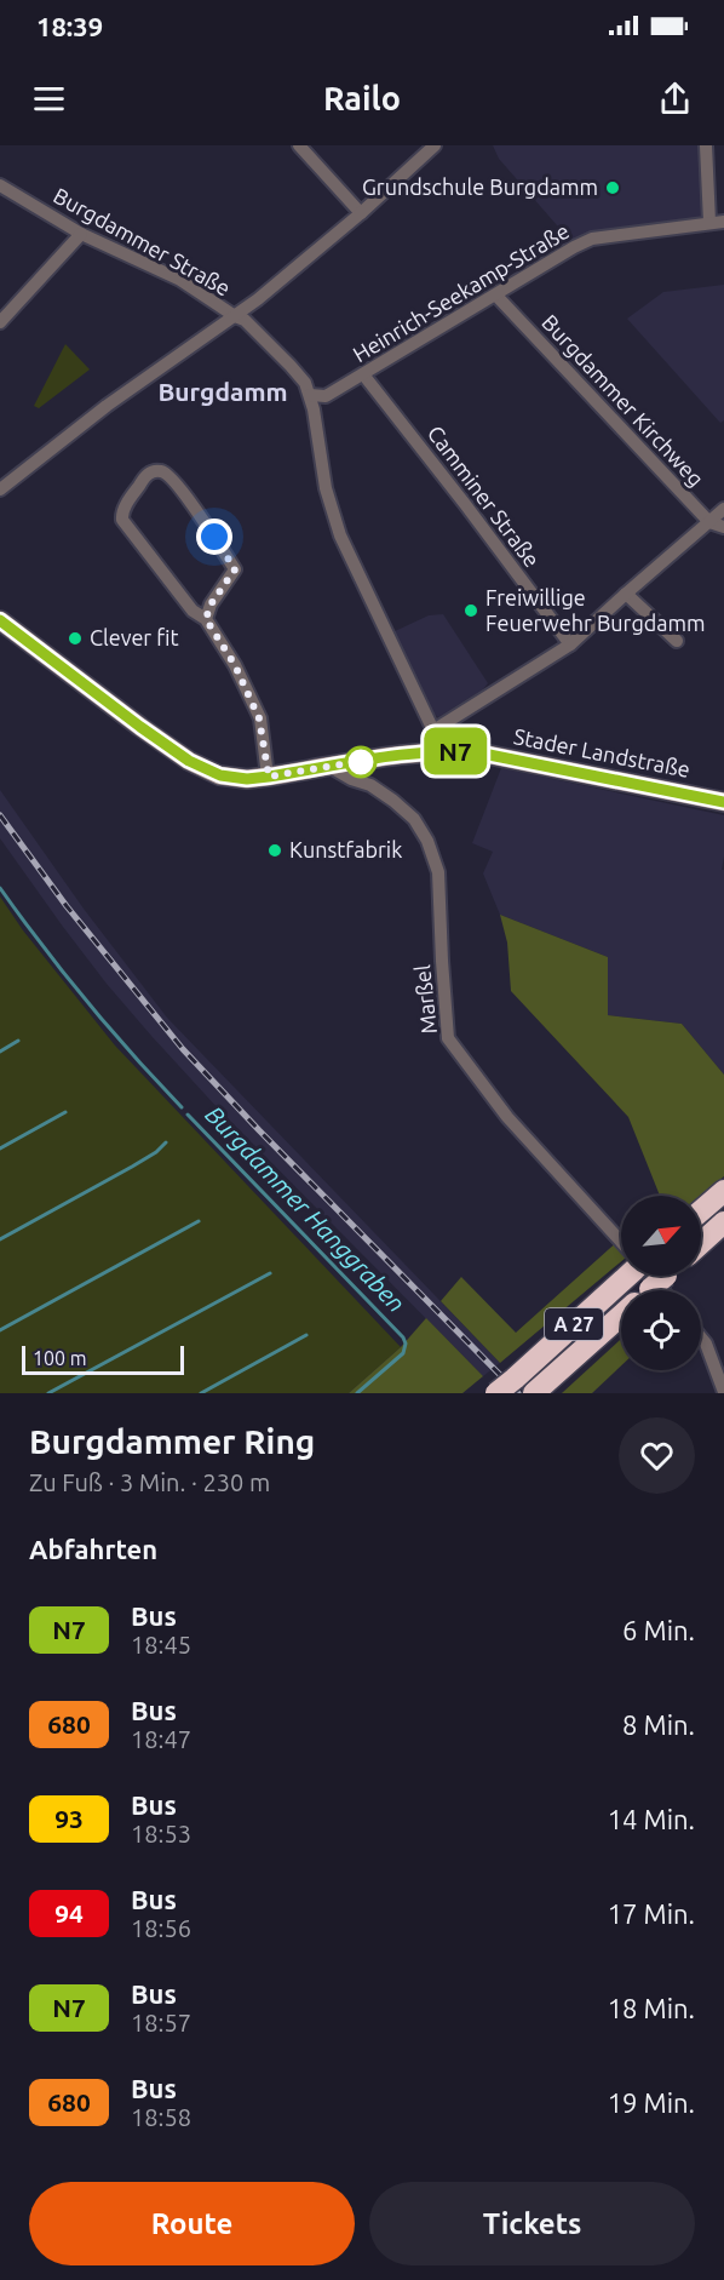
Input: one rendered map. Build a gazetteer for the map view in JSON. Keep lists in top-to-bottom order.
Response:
{
  "streets": {
    "highway": ["A 27"],
    "street": [
      "Burgdammer Straße",
      "Heinrich-Seekamp-Straße",
      "Burgdammer Kirchweg",
      "Camminer Straße",
      "Stader Landstraße",
      "Marßel"
    ]
  },
  "crossings": [
    ["Burgdammer Straße", "Heinrich-Seekamp-Straße"],
    ["Burgdammer Straße", "Stader Landstraße"],
    ["Heinrich-Seekamp-Straße", "Burgdammer Kirchweg"],
    ["Heinrich-Seekamp-Straße", "Camminer Straße"],
    ["Stader Landstraße", "Marßel"]
  ],
  "districts": ["Burgdamm"],
  "water": ["Burgdammer Hanggraben"],
  "places": [
    "Grundschule Burgdamm",
    "Freiwillige Feuerwehr Burgdamm",
    "Clever fit",
    "Kunstfabrik"
  ],
  "lines": ["bus line N7"],
  "scale_bar": "100 m",
  "north": "top right",
  "page": {
    "status": "18:39",
    "header": "Railo",
    "on_map": "N7",
    "scale": "100 m",
    "heading": [
      ["Burgdammer Ring", "Zu Fuß · 3 Min. · 230 m"],
      "Abfahrten"
    ],
    "list": [
      {
        "mark": "N7",
        "name": "Bus",
        "note": "18:45",
        "value": "6 Min."
      },
      {
        "mark": "680",
        "name": "Bus",
        "note": "18:47",
        "value": "8 Min."
      },
      {
        "mark": "93",
        "name": "Bus",
        "note": "18:53",
        "value": "14 Min."
      },
      {
        "mark": "94",
        "name": "Bus",
        "note": "18:56",
        "value": "17 Min."
      },
      {
        "mark": "N7",
        "name": "Bus",
        "note": "18:57",
        "value": "18 Min."
      },
      {
        "mark": "680",
        "name": "Bus",
        "note": "18:58",
        "value": "19 Min."
      }
    ],
    "buttons": ["Route", "Tickets"]
  }
}
